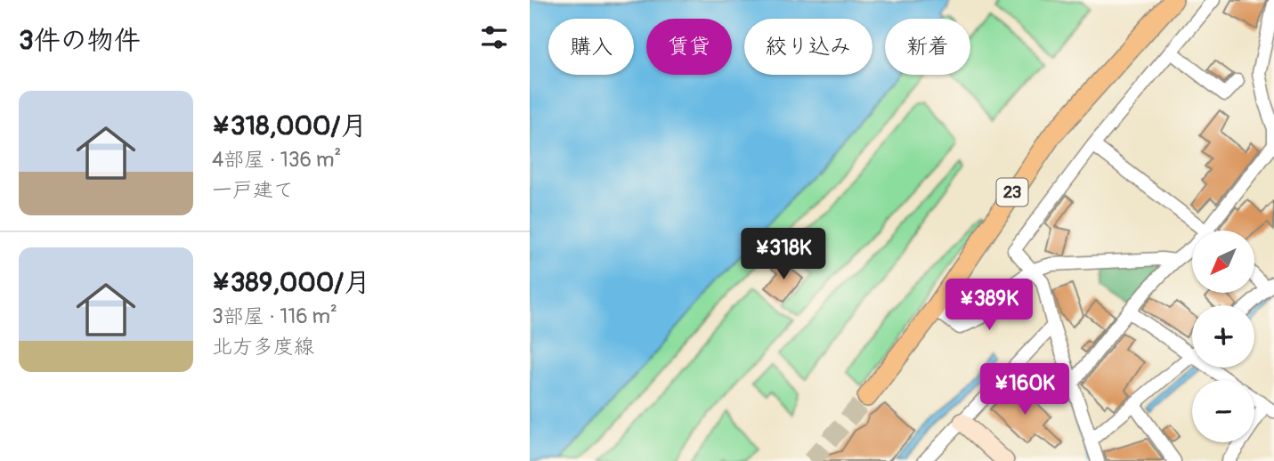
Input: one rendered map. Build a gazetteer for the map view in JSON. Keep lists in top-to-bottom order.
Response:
{
  "streets": {
    "main road": ["23"]
  },
  "north": "bottom left",
  "page": {
    "heading": "3件の物件",
    "chip": [
      "購入",
      "賃貸",
      "絞り込み",
      "新着"
    ],
    "list": [
      {
        "name": "¥318,000/月",
        "note": "4部屋 · 136 m² · 一戸建て"
      },
      {
        "name": "¥389,000/月",
        "note": "3部屋 · 116 m² · 北方多度線"
      }
    ],
    "price": ["¥318K", "¥389K", "¥160K"],
    "map_buttons": ["+", "−"]
  }
}
